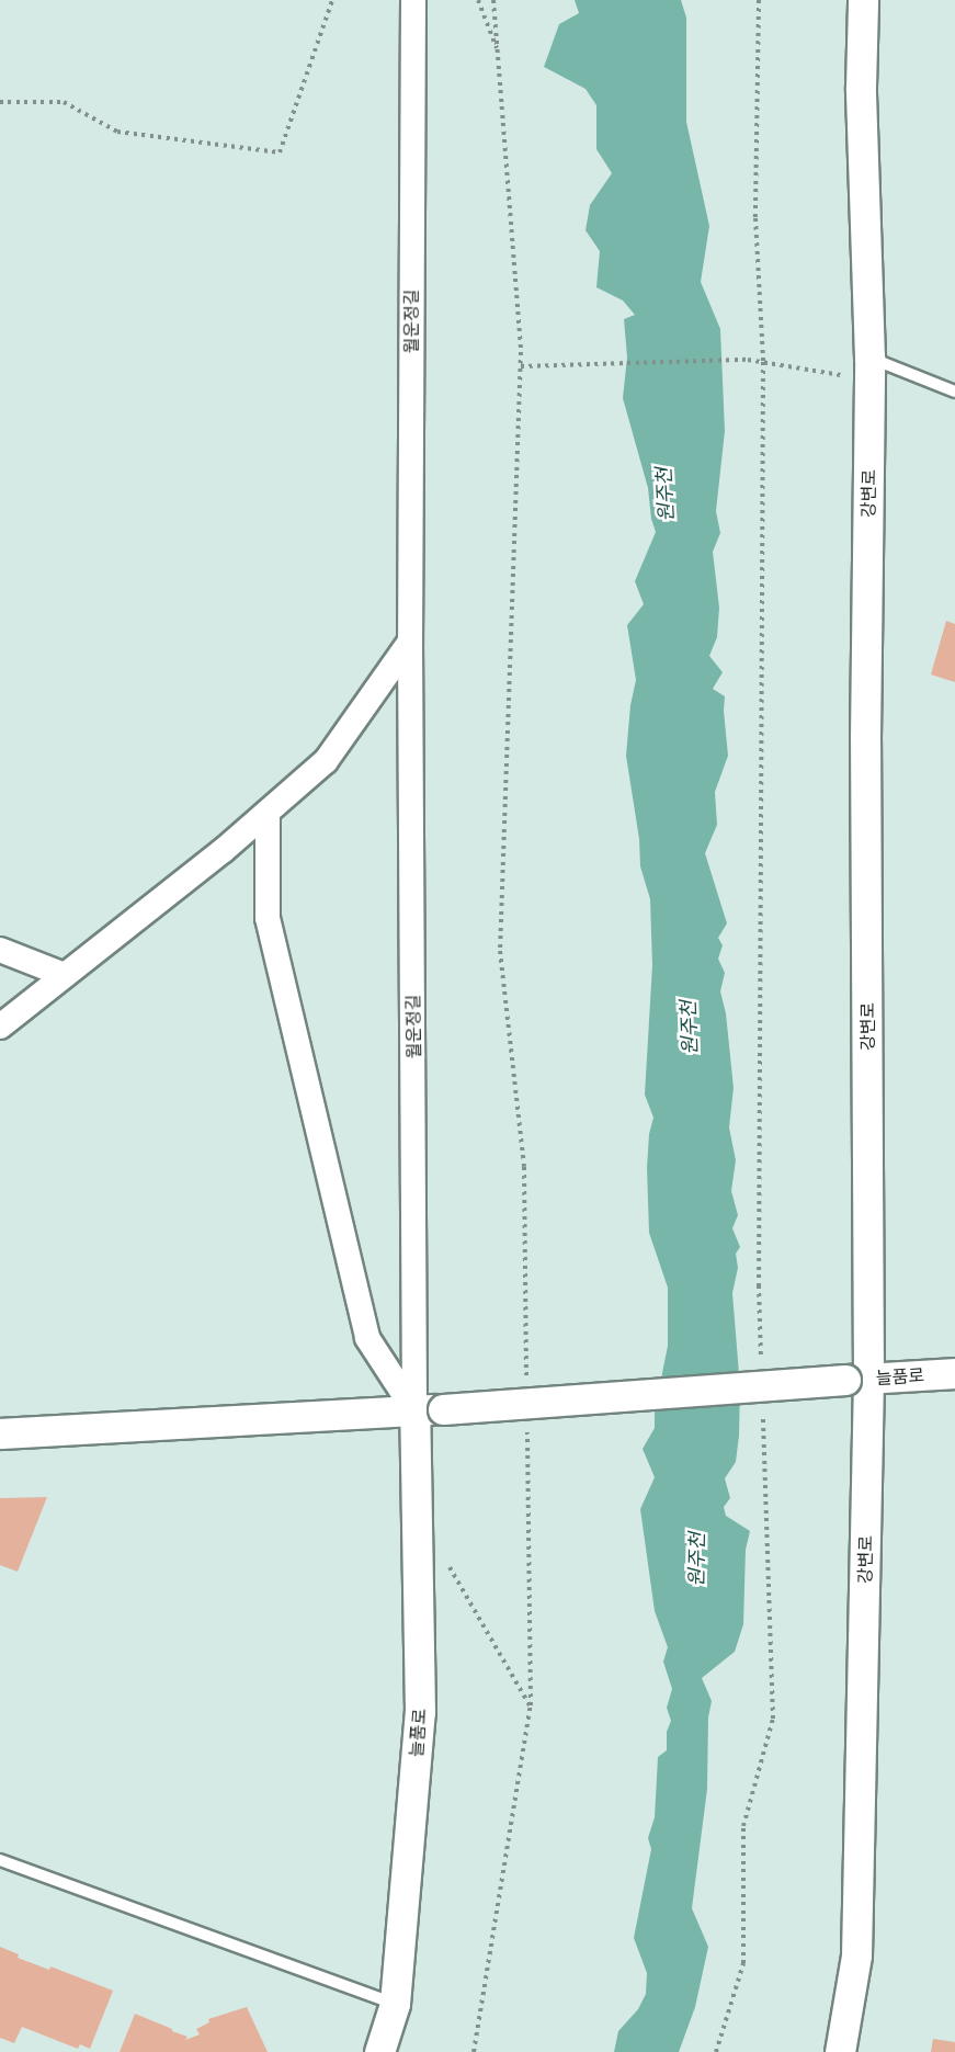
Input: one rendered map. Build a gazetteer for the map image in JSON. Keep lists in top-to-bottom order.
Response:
{
  "streets": {
    "street": ["월운정길", "강변로", "늘품로"]
  },
  "crossings": [
    ["월운정길", "늘품로"],
    ["강변로", "늘품로"]
  ],
  "water": ["원주천"]
}
